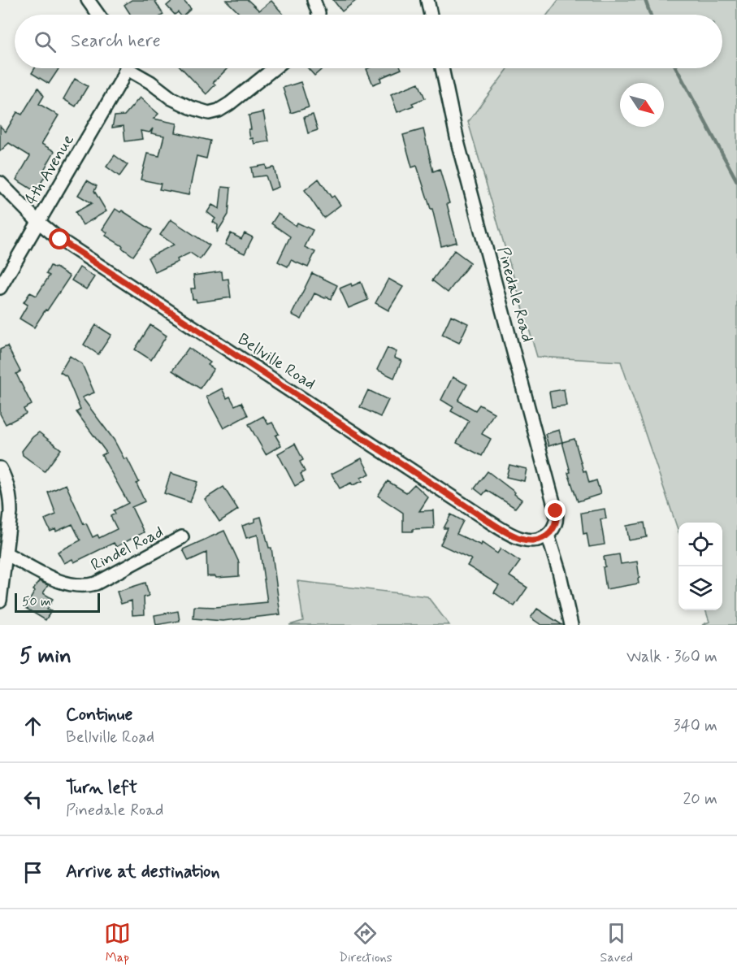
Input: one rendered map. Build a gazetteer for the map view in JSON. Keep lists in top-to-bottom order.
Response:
{
  "streets": {
    "street": [
      "4th Avenue",
      "Pinedale Road",
      "Bellville Road",
      "Rindel Road"
    ]
  },
  "crossings": [
    ["4th Avenue", "Bellville Road"],
    ["Pinedale Road", "Bellville Road"]
  ],
  "scale_bar": "50 m",
  "north": "bottom right",
  "page": {
    "search": "Search here",
    "scale": "50 m",
    "heading": ["5 min", "Walk · 360 m"],
    "list": [
      ["Continue", "Bellville Road", "340 m"],
      ["Turn left", "Pinedale Road", "20 m"],
      "Arrive at destination"
    ],
    "nav": ["Map", "Directions", "Saved"]
  }
}
